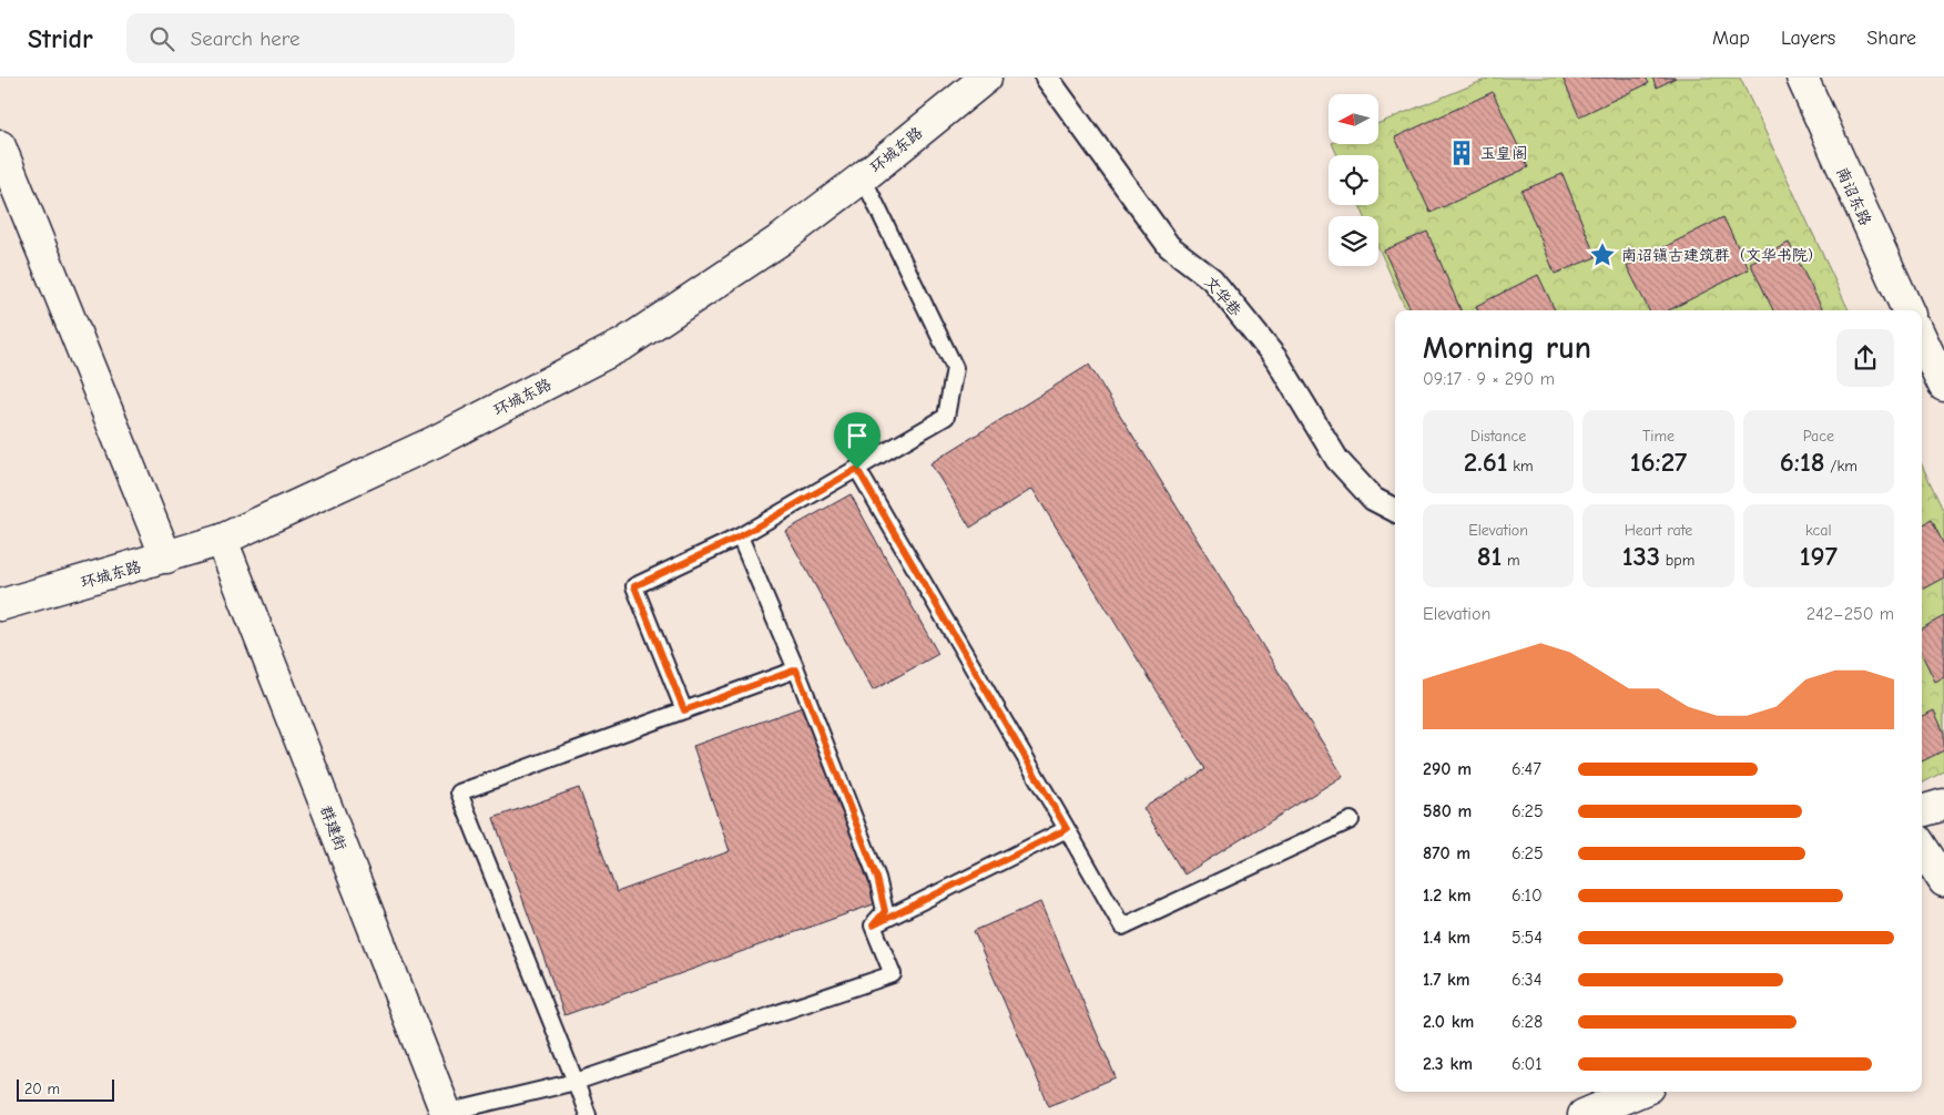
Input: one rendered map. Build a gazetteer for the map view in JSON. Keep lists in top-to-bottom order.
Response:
{
  "streets": {
    "main road": ["环城东路", "南诏东路", "群建街"],
    "street": ["文华巷"]
  },
  "crossings": [
    ["环城东路", "群建街"]
  ],
  "places": {
    "building": ["玉皇阁"],
    "place": ["南诏镇古建筑群（文华书院）"]
  },
  "scale_bar": "20 m",
  "north": "left",
  "page": {
    "header": "Stridr",
    "search": "Search here",
    "nav": ["Map", "Layers", "Share"],
    "heading": ["Morning run", "09:17 · 9 × 290 m"],
    "stats": [
      ["Distance", "2.61 km"],
      ["Time", "16:27"],
      ["Pace", "6:18 /km"],
      ["Elevation", "81 m"],
      ["Heart rate", "133 bpm"],
      ["kcal", "197"]
    ],
    "chart": ["Elevation", "242–250 m"],
    "list": [
      {
        "name": "290 m",
        "note": "6:47"
      },
      {
        "name": "580 m",
        "note": "6:25"
      },
      {
        "name": "870 m",
        "note": "6:25"
      },
      {
        "name": "1.2 km",
        "note": "6:10"
      },
      {
        "name": "1.4 km",
        "note": "5:54"
      },
      {
        "name": "1.7 km",
        "note": "6:34"
      },
      {
        "name": "2.0 km",
        "note": "6:28"
      },
      {
        "name": "2.3 km",
        "note": "6:01"
      }
    ],
    "scale": "20 m"
  }
}
